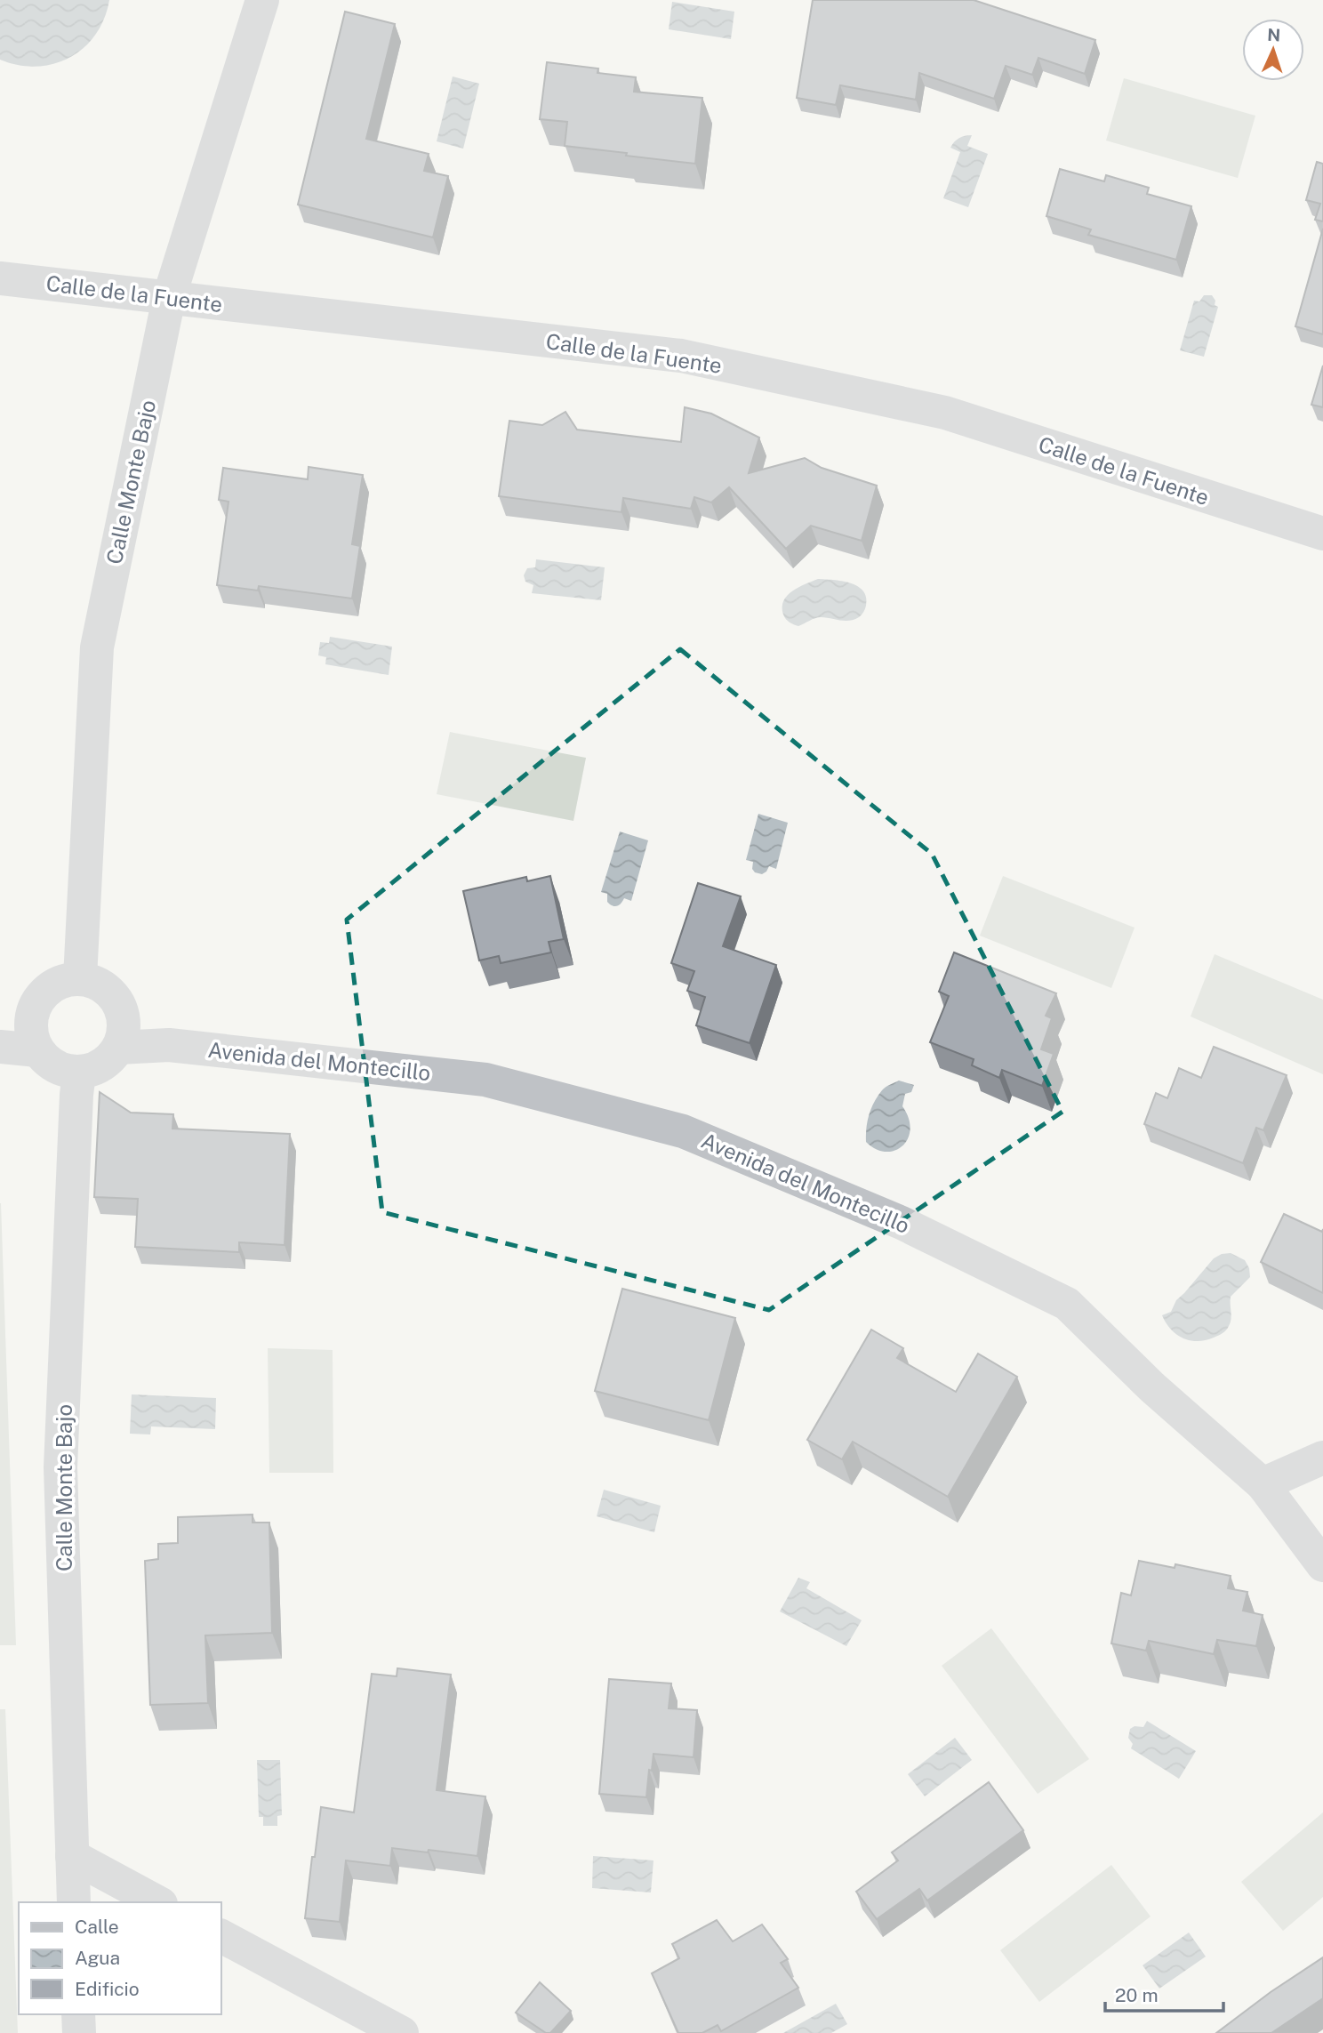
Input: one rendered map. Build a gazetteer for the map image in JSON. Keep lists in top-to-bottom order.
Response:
{
  "streets": {
    "street": ["Calle de la Fuente", "Calle Monte Bajo", "Avenida del Montecillo"]
  },
  "crossings": [
    ["Calle de la Fuente", "Calle Monte Bajo"],
    ["Calle Monte Bajo", "Avenida del Montecillo"]
  ],
  "legend": ["Calle", "Agua", "Edificio"],
  "scale_bar": "20 m",
  "north": "top"
}
